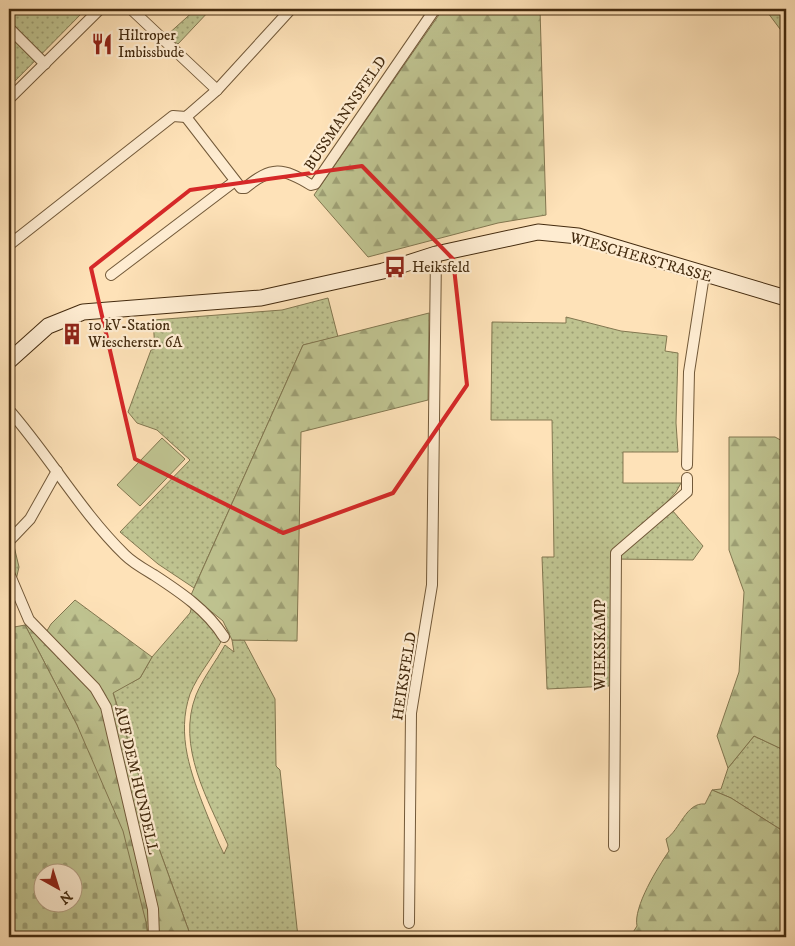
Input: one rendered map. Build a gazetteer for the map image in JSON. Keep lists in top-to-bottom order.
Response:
{
  "streets": {
    "main road": ["WIESCHERSTRASSE"],
    "street": [
      "BUSSMANNSFELD",
      "WIEKSKAMP",
      "HEIKSFELD",
      "AUF DEM HUNDELL"
    ]
  },
  "crossings": [
    ["WIESCHERSTRASSE", "HEIKSFELD"]
  ],
  "places": {
    "restaurant": ["Hiltroper Imbissbude"],
    "bus stop": ["Heiksfeld"],
    "building": ["10 kV-Station Wiescherstr. 6A"]
  },
  "north": "bottom right"
}
